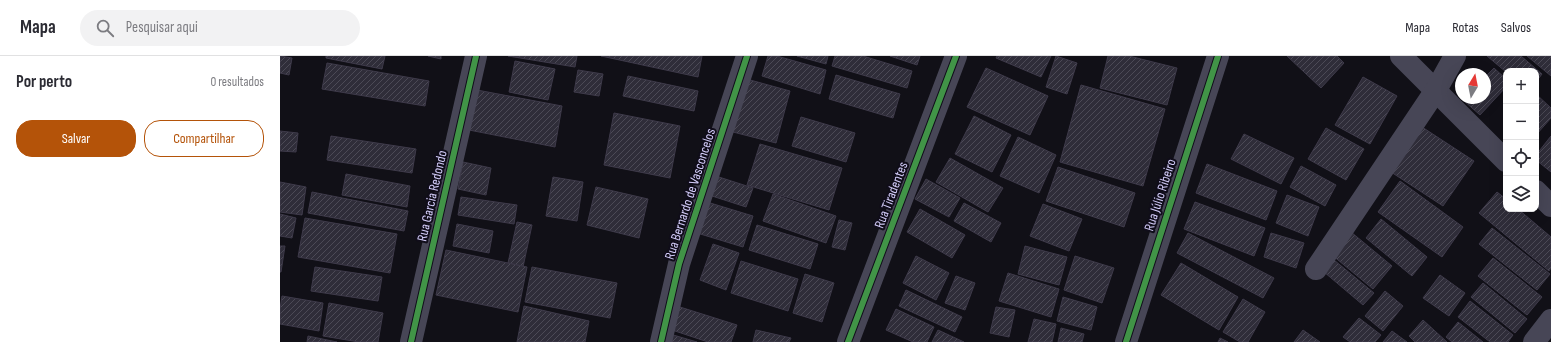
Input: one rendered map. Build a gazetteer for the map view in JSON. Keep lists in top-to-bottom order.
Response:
{
  "streets": {
    "street": [
      "Rua Bernardo de Vasconcelos",
      "Rua Tiradentes",
      "Rua Júlio Ribeiro",
      "Rua Garcia Redondo"
    ]
  },
  "north": "top",
  "page": {
    "header": "Mapa",
    "search": "Pesquisar aqui",
    "nav": ["Mapa", "Rotas", "Salvos"],
    "heading": ["Por perto", "0 resultados"],
    "map_buttons": ["+", "−"],
    "buttons": ["Salvar", "Compartilhar"]
  }
}
